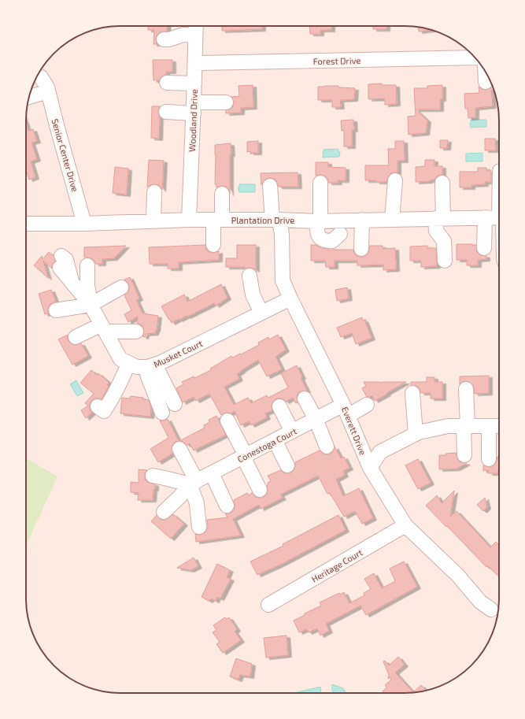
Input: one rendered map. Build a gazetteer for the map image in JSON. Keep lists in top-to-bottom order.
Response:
{
  "streets": {
    "street": [
      "Forest Drive",
      "Woodland Drive",
      "Senior Center Drive",
      "Plantation Drive",
      "Musket Court",
      "Everett Drive",
      "Conestoga Court",
      "Heritage Court"
    ]
  },
  "crossings": [
    ["Forest Drive", "Woodland Drive"],
    ["Woodland Drive", "Plantation Drive"],
    ["Senior Center Drive", "Plantation Drive"],
    ["Plantation Drive", "Everett Drive"],
    ["Musket Court", "Everett Drive"],
    ["Everett Drive", "Conestoga Court"],
    ["Everett Drive", "Heritage Court"]
  ]
}
